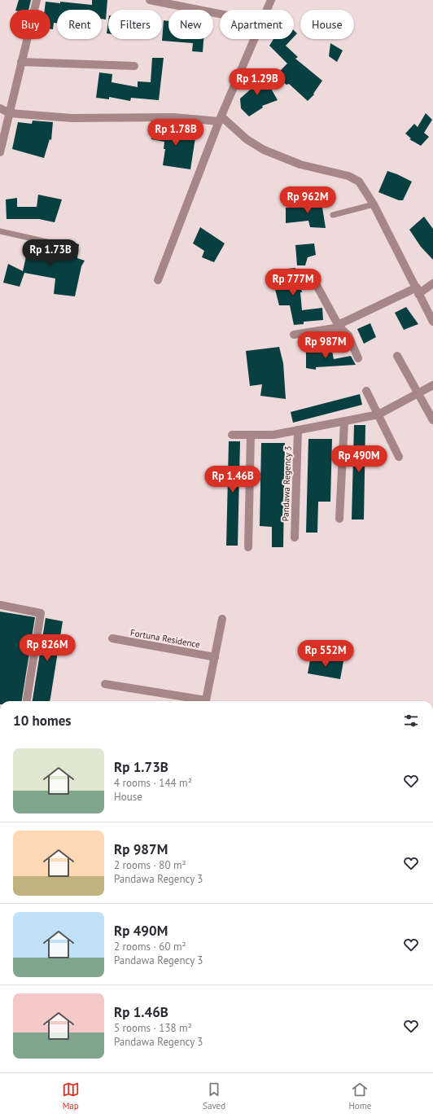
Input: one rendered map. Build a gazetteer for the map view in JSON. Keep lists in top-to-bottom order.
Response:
{
  "streets": {
    "street": ["Pandawa Regency 3", "Fortuna Residence"]
  },
  "page": {
    "chip": [
      "Buy",
      "Rent",
      "Filters",
      "New",
      "Apartment",
      "House"
    ],
    "price": [
      "Rp 1.29B",
      "Rp 1.78B",
      "Rp 962M",
      "Rp 1.73B",
      "Rp 777M",
      "Rp 987M",
      "Rp 490M",
      "Rp 1.46B",
      "Rp 826M",
      "Rp 552M"
    ],
    "heading": "10 homes",
    "list": [
      {
        "name": "Rp 1.73B",
        "note": "4 rooms · 144 m² · House"
      },
      {
        "name": "Rp 987M",
        "note": "2 rooms · 80 m² · Pandawa Regency 3"
      },
      {
        "name": "Rp 490M",
        "note": "2 rooms · 60 m² · Pandawa Regency 3"
      },
      {
        "name": "Rp 1.46B",
        "note": "5 rooms · 138 m² · Pandawa Regency 3"
      }
    ],
    "tabs": ["Map", "Saved", "Home"]
  }
}
